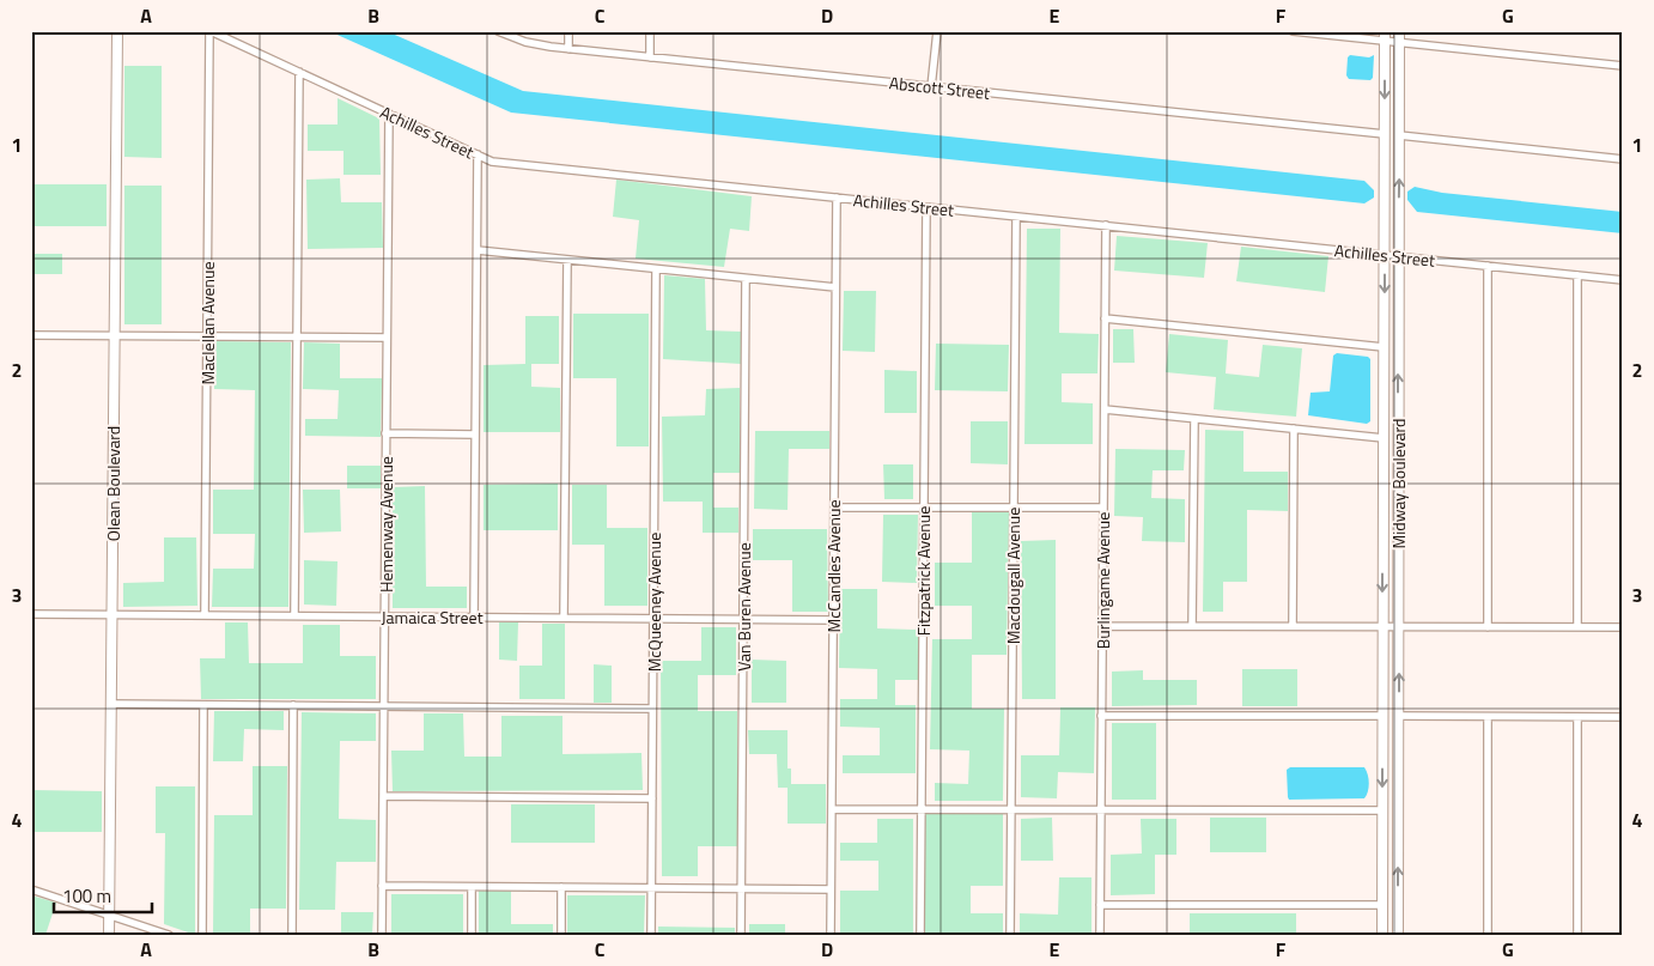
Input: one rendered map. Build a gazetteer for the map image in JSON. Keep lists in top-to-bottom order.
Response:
{
  "streets": {
    "street": [
      "Abscott Street",
      "Achilles Street",
      "Maclellan Avenue",
      "Olean Boulevard",
      "Midway Boulevard",
      "Hemenway Avenue",
      "McCandles Avenue",
      "Fitzpatrick Avenue",
      "Macdougall Avenue",
      "Burlingame Avenue",
      "McQueeney Avenue",
      "Van Buren Avenue",
      "Jamaica Street"
    ]
  },
  "crossings": [
    ["Abscott Street", "Midway Boulevard"],
    ["Achilles Street", "Maclellan Avenue"],
    ["Achilles Street", "Midway Boulevard"],
    ["Achilles Street", "Hemenway Avenue"],
    ["Achilles Street", "McCandles Avenue"],
    ["Achilles Street", "Fitzpatrick Avenue"],
    ["Achilles Street", "Macdougall Avenue"],
    ["Achilles Street", "Burlingame Avenue"],
    ["Maclellan Avenue", "Jamaica Street"],
    ["Olean Boulevard", "Jamaica Street"],
    ["Hemenway Avenue", "Jamaica Street"],
    ["McCandles Avenue", "Jamaica Street"],
    ["McQueeney Avenue", "Jamaica Street"],
    ["Van Buren Avenue", "Jamaica Street"]
  ],
  "scale_bar": "100 m",
  "grid": {
    "columns": [
      "A",
      "B",
      "C",
      "D",
      "E",
      "F",
      "G"
    ],
    "rows": [
      "1",
      "2",
      "3",
      "4"
    ]
  }
}
